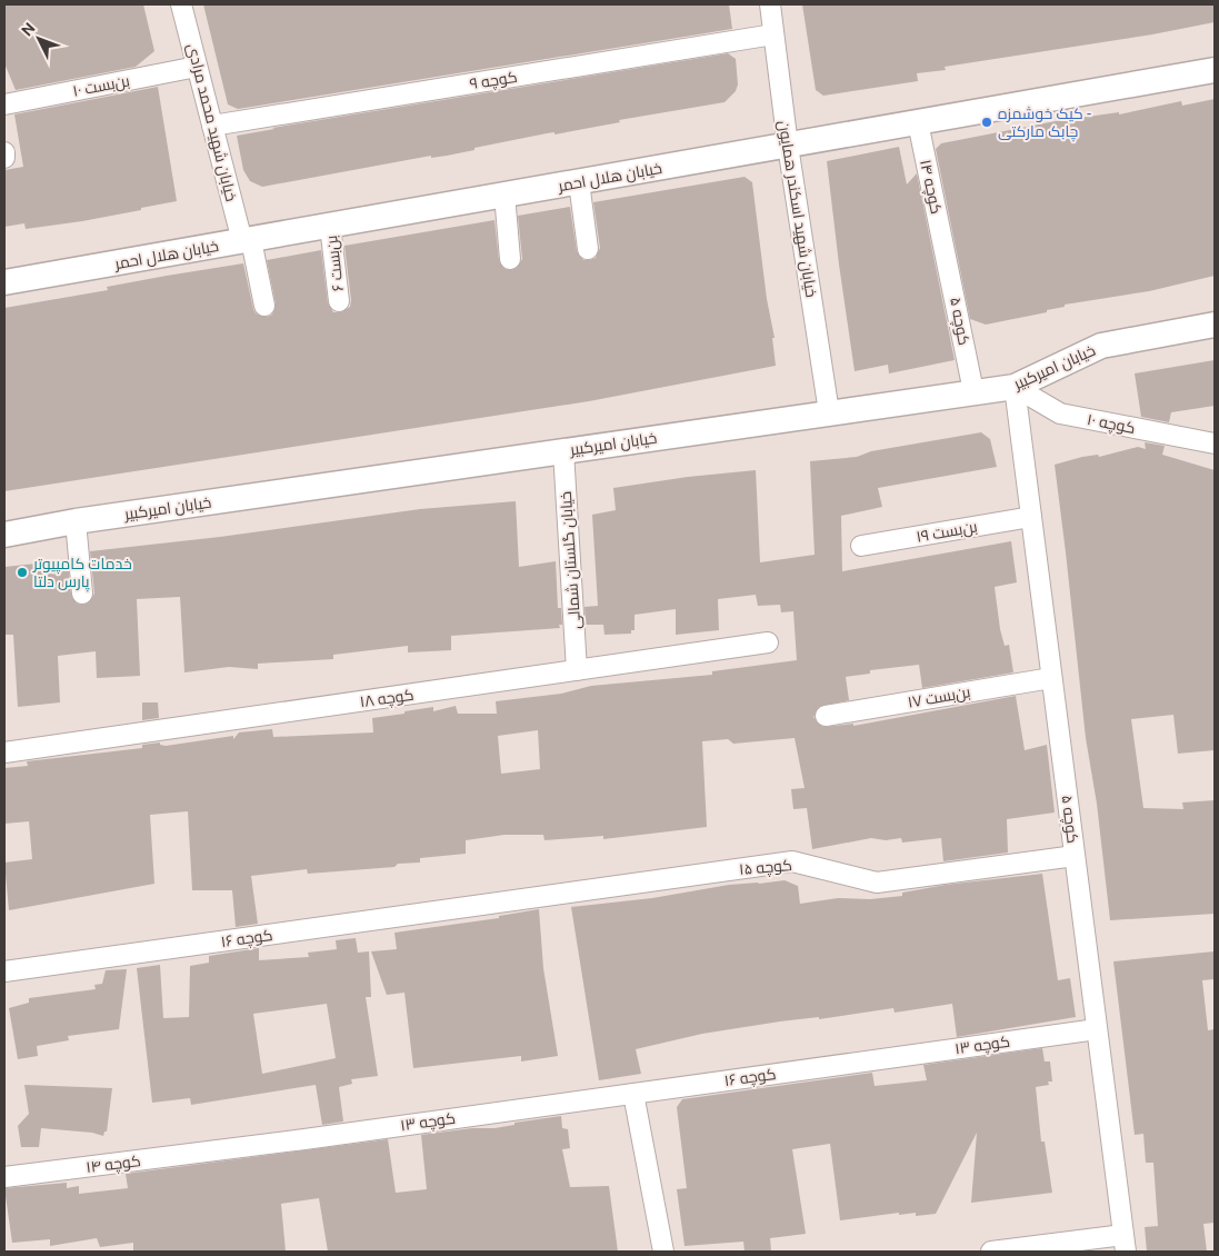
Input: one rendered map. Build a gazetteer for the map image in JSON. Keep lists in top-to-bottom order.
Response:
{
  "streets": {
    "street": [
      "کوچه ۹",
      "بن‌بست ۱۰",
      "خیابان شهید محمد مرادی",
      "خیابان هلال احمر",
      "کوچه ۱۴",
      "خیابان شهید اسکندر همایون",
      "بن‌بست ۶",
      "کوچه ۵",
      "خیابان امیرکبیر",
      "کوچه ۱۰",
      "بن‌بست ۱۹",
      "خیابان گلستان شمالی",
      "بن‌بست ۱۷",
      "کوچه ۱۸",
      "کوچه ۱۵",
      "کوچه ۱۶",
      "کوچه ۱۳"
    ]
  },
  "crossings": [
    ["کوچه ۹", "خیابان شهید محمد مرادی"],
    ["کوچه ۹", "خیابان شهید اسکندر همایون"],
    ["بن‌بست ۱۰", "خیابان شهید محمد مرادی"],
    ["خیابان شهید محمد مرادی", "خیابان هلال احمر"],
    ["خیابان هلال احمر", "کوچه ۱۴"],
    ["خیابان هلال احمر", "خیابان شهید اسکندر همایون"],
    ["خیابان هلال احمر", "بن‌بست ۶"],
    ["کوچه ۱۴", "کوچه ۵"],
    ["کوچه ۱۴", "کوچه ۱۳"],
    ["خیابان شهید اسکندر همایون", "خیابان امیرکبیر"],
    ["کوچه ۵", "خیابان امیرکبیر"],
    ["کوچه ۵", "کوچه ۱۰"],
    ["کوچه ۵", "بن‌بست ۱۹"],
    ["کوچه ۵", "بن‌بست ۱۷"],
    ["کوچه ۵", "کوچه ۱۵"],
    ["کوچه ۵", "کوچه ۱۳"],
    ["خیابان امیرکبیر", "کوچه ۱۰"],
    ["خیابان امیرکبیر", "خیابان گلستان شمالی"],
    ["خیابان گلستان شمالی", "کوچه ۱۸"],
    ["کوچه ۱۵", "کوچه ۱۶"],
    ["کوچه ۱۶", "کوچه ۱۳"]
  ],
  "places": ["کیک خوشمزه - چابک مارکتی", "خدمات کامپیوتر پارس دلتا"],
  "north": "top left"
}
